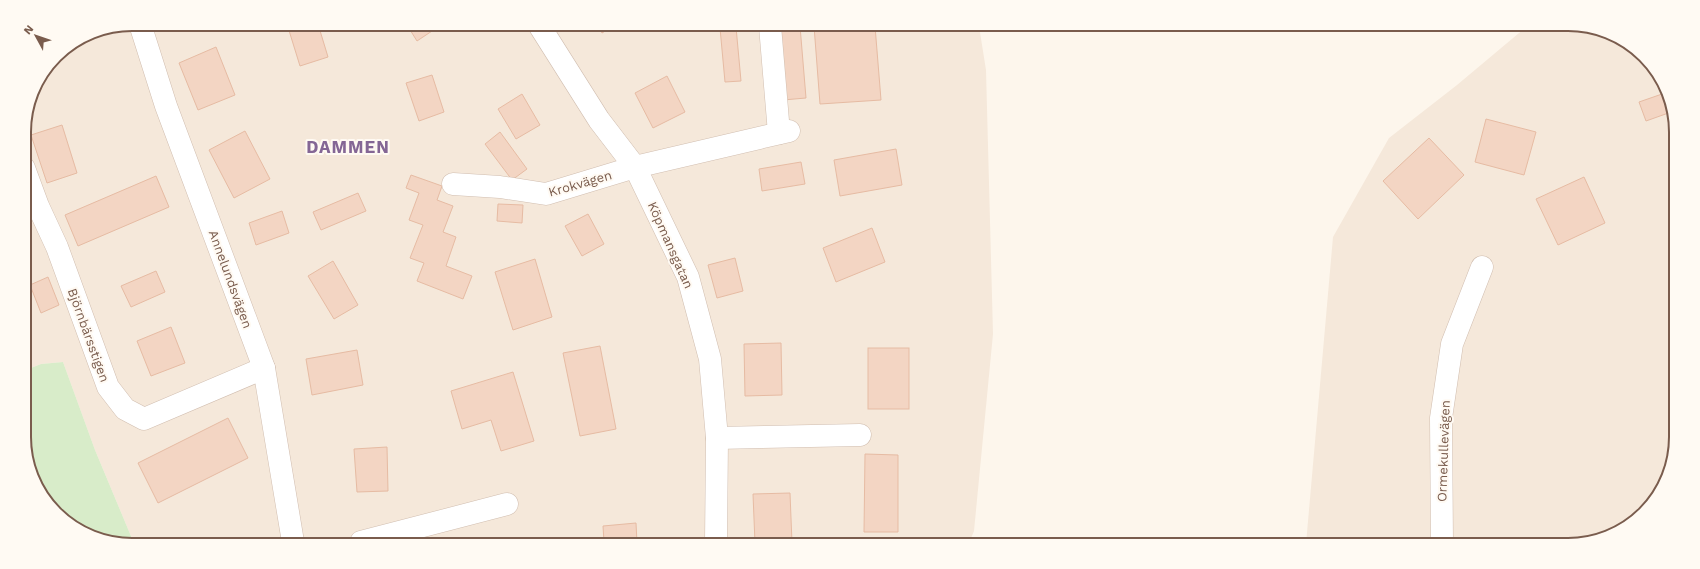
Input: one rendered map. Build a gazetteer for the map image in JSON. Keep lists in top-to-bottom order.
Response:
{
  "streets": {
    "street": [
      "Krokvägen",
      "Köpmansgatan",
      "Annelundsvägen",
      "Björnbärsstigen",
      "Ormekullevägen"
    ]
  },
  "crossings": [
    ["Krokvägen", "Köpmansgatan"],
    ["Annelundsvägen", "Björnbärsstigen"]
  ],
  "districts": ["DAMMEN"],
  "north": "top left"
}
